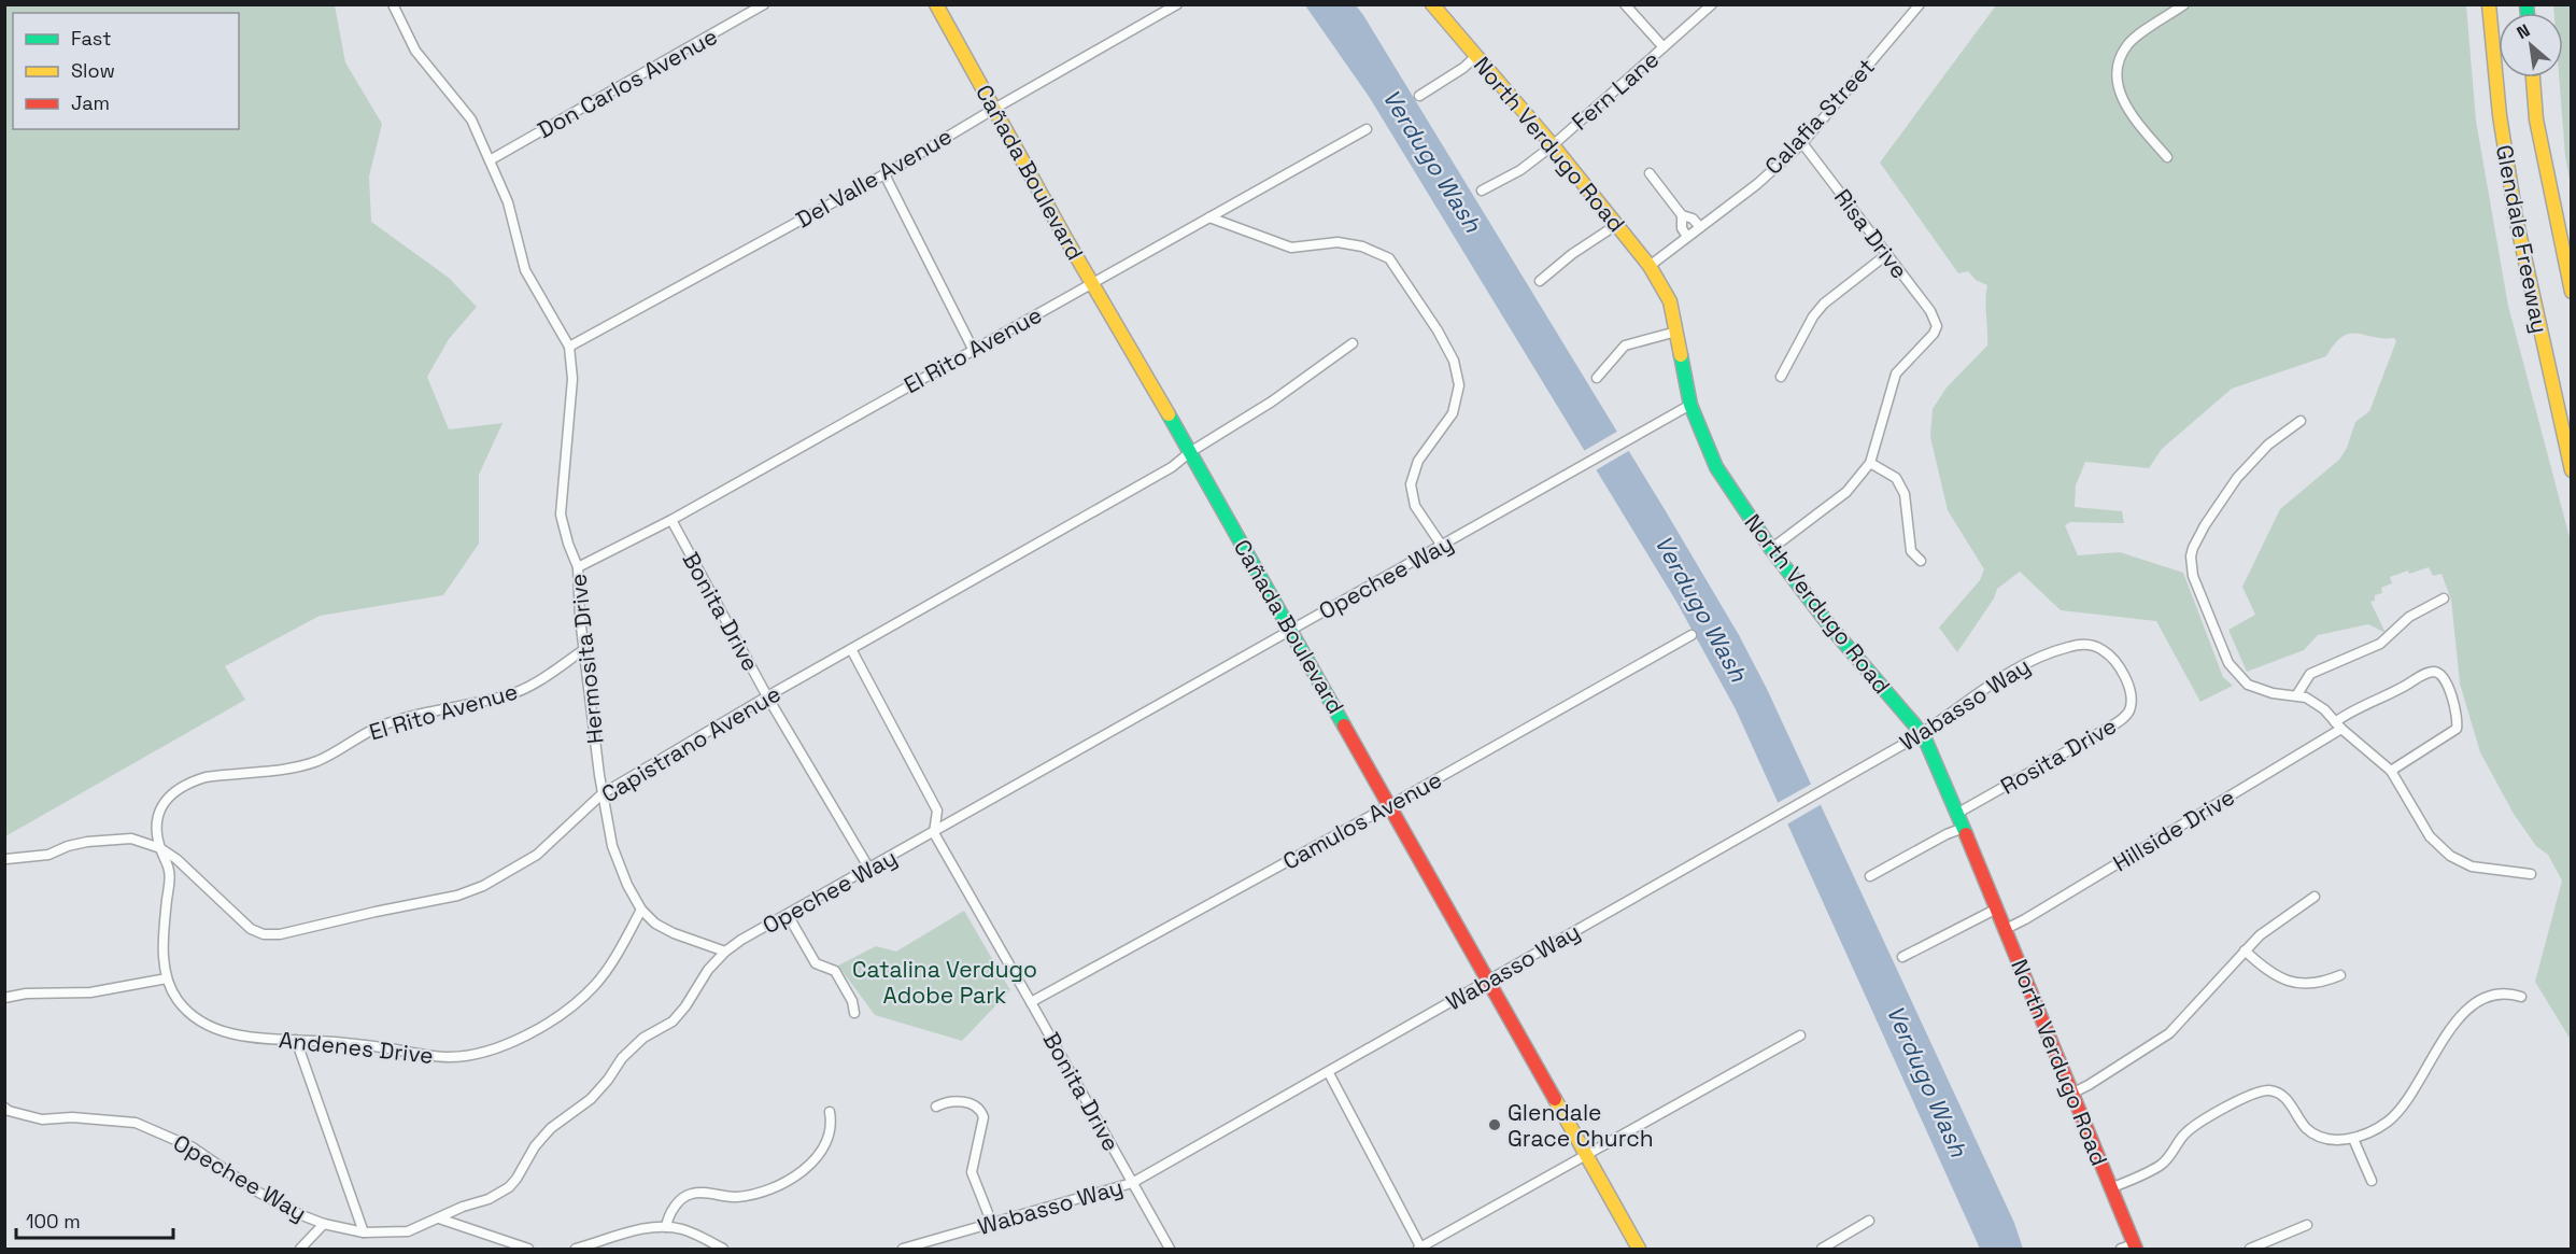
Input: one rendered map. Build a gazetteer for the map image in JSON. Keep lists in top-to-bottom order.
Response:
{
  "streets": {
    "main road": ["North Verdugo Road", "Cañada Boulevard", "Glendale Freeway"],
    "street": [
      "Don Carlos Avenue",
      "Fern Lane",
      "Calafia Street",
      "Del Valle Avenue",
      "Risa Drive",
      "El Rito Avenue",
      "Opechee Way",
      "Bonita Drive",
      "Hermosita Drive",
      "Wabasso Way",
      "Capistrano Avenue",
      "Rosita Drive",
      "Camulos Avenue",
      "Hillside Drive",
      "Andenes Drive"
    ]
  },
  "crossings": [
    ["Don Carlos Avenue", "Hermosita Drive"],
    ["Fern Lane", "North Verdugo Road"],
    ["Calafia Street", "North Verdugo Road"],
    ["Calafia Street", "Risa Drive"],
    ["North Verdugo Road", "Opechee Way"],
    ["North Verdugo Road", "Wabasso Way"],
    ["North Verdugo Road", "Rosita Drive"],
    ["North Verdugo Road", "Hillside Drive"],
    ["Cañada Boulevard", "Del Valle Avenue"],
    ["Cañada Boulevard", "El Rito Avenue"],
    ["Cañada Boulevard", "Opechee Way"],
    ["Cañada Boulevard", "Wabasso Way"],
    ["Cañada Boulevard", "Capistrano Avenue"],
    ["Cañada Boulevard", "Camulos Avenue"],
    ["Del Valle Avenue", "Hermosita Drive"],
    ["El Rito Avenue", "Bonita Drive"],
    ["El Rito Avenue", "Hermosita Drive"],
    ["El Rito Avenue", "Capistrano Avenue"],
    ["El Rito Avenue", "Andenes Drive"],
    ["Opechee Way", "Bonita Drive"],
    ["Opechee Way", "Hermosita Drive"],
    ["Bonita Drive", "Wabasso Way"],
    ["Bonita Drive", "Capistrano Avenue"],
    ["Bonita Drive", "Camulos Avenue"],
    ["Hermosita Drive", "Capistrano Avenue"],
    ["Hermosita Drive", "Andenes Drive"],
    ["Wabasso Way", "Rosita Drive"],
    ["Capistrano Avenue", "Andenes Drive"]
  ],
  "water": ["Verdugo Wash"],
  "parks": ["Catalina Verdugo Adobe Park"],
  "places": ["Glendale Grace Church"],
  "legend": ["Fast", "Slow", "Jam"],
  "scale_bar": "100 m",
  "north": "top left"
}
